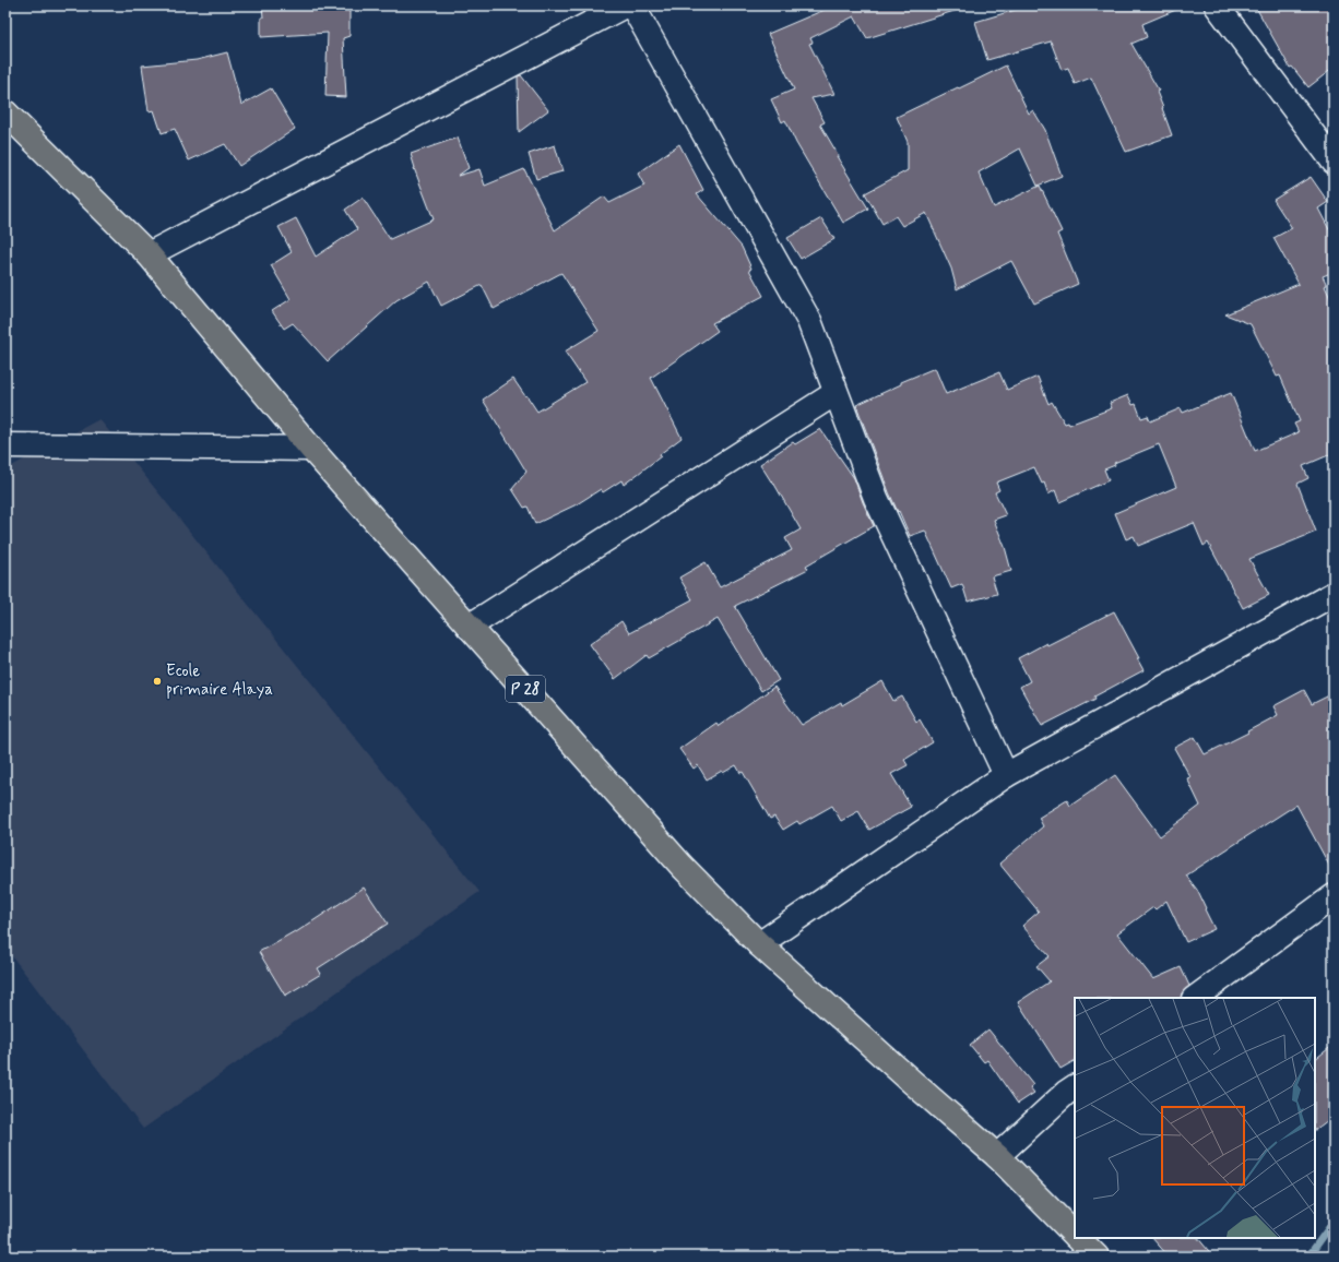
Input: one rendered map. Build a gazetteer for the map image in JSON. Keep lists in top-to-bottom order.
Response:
{
  "streets": {
    "main road": ["P 28"]
  },
  "places": ["Ecole primaire Alaya"]
}
